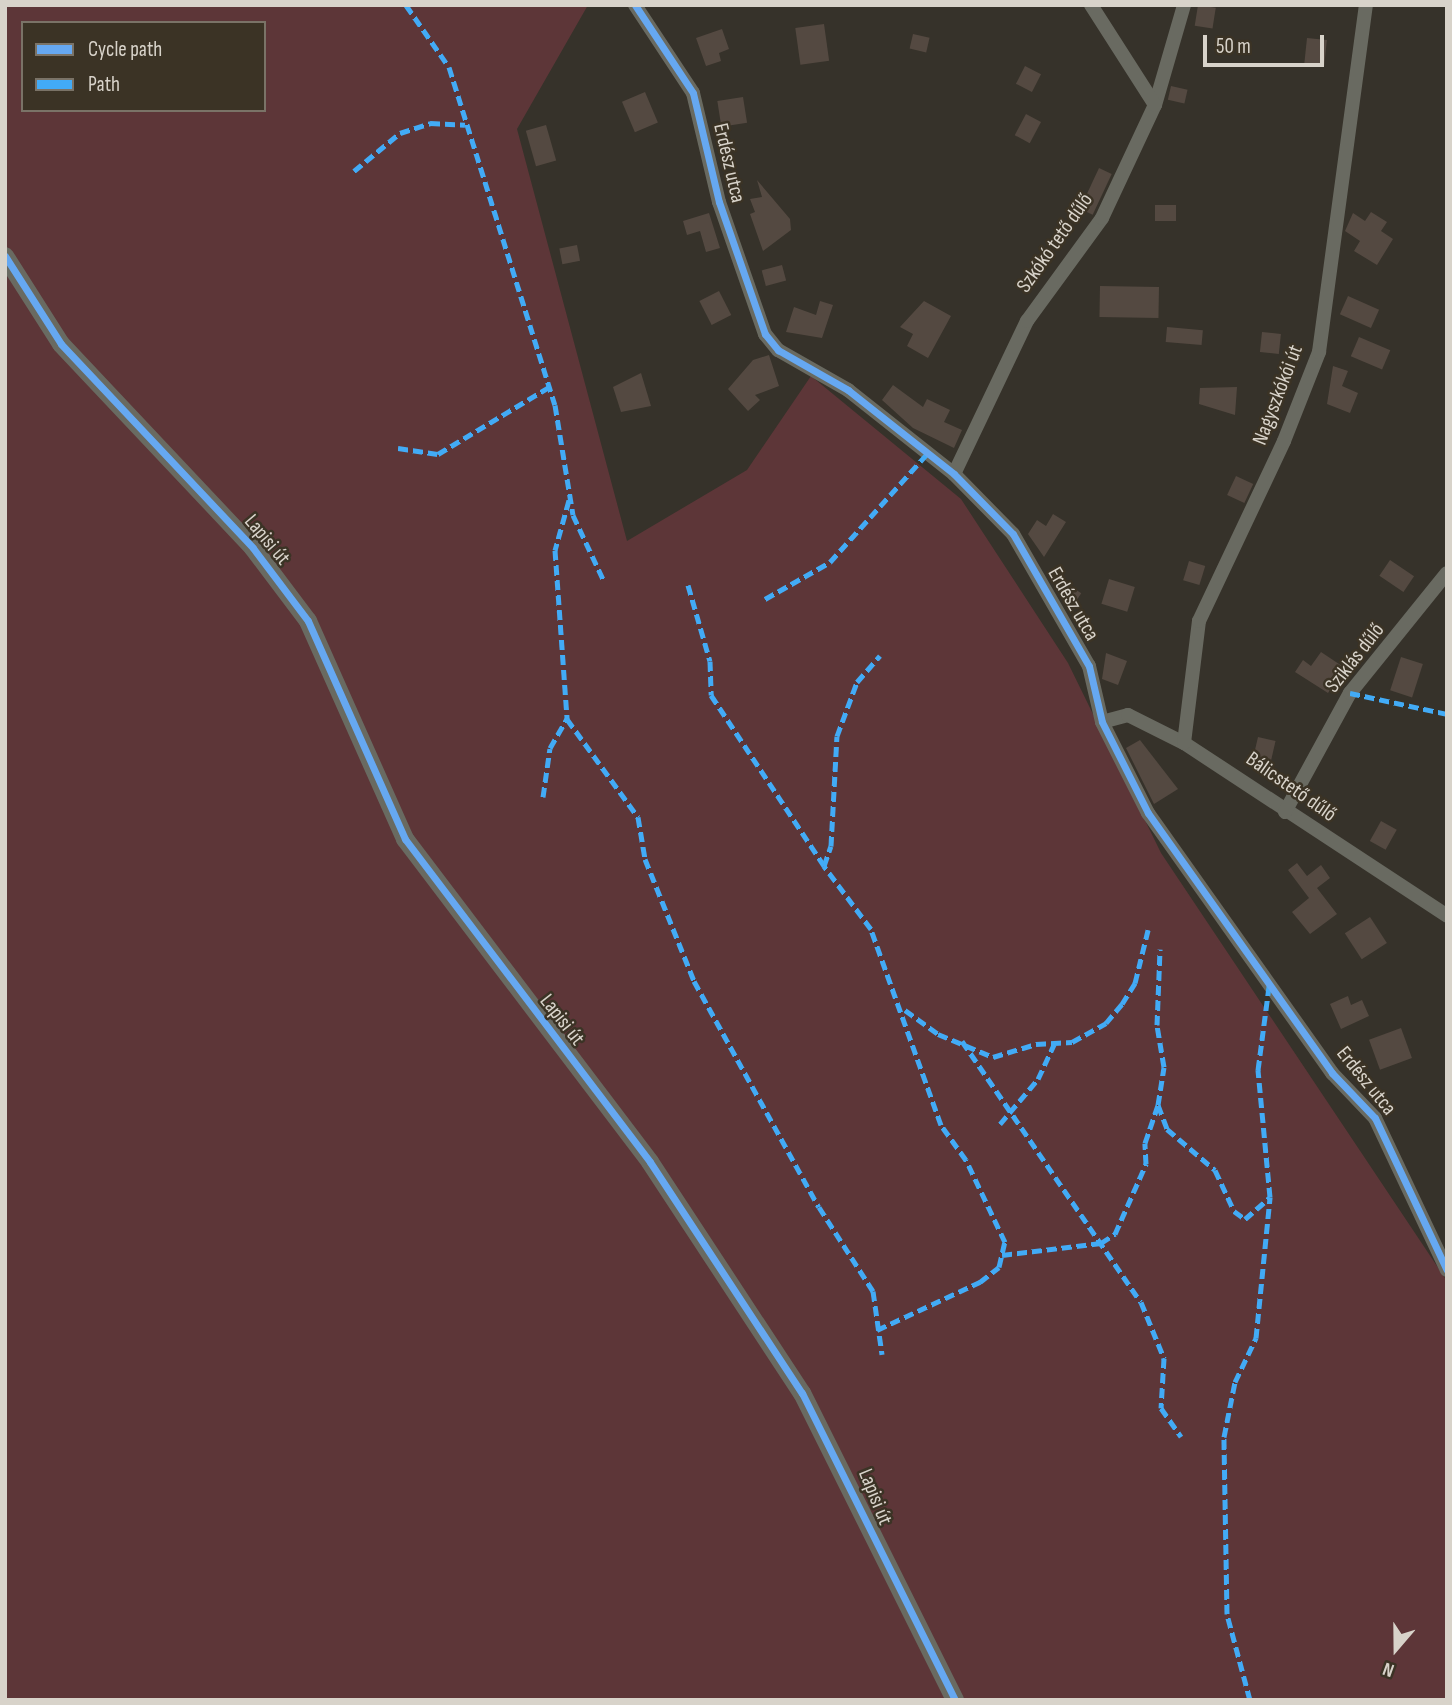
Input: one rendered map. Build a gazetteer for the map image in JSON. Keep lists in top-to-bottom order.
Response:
{
  "streets": {
    "street": [
      "Erdész utca",
      "Szkókó tető dűlő",
      "Nagyszkókói út",
      "Lapisi út",
      "Sziklás dűlő",
      "Bálicstető dűlő"
    ]
  },
  "crossings": [
    ["Erdész utca", "Szkókó tető dűlő"],
    ["Erdész utca", "Bálicstető dűlő"],
    ["Nagyszkókói út", "Bálicstető dűlő"],
    ["Sziklás dűlő", "Bálicstető dűlő"]
  ],
  "legend": ["Cycle path", "Path"],
  "scale_bar": "50 m",
  "north": "bottom"
}
